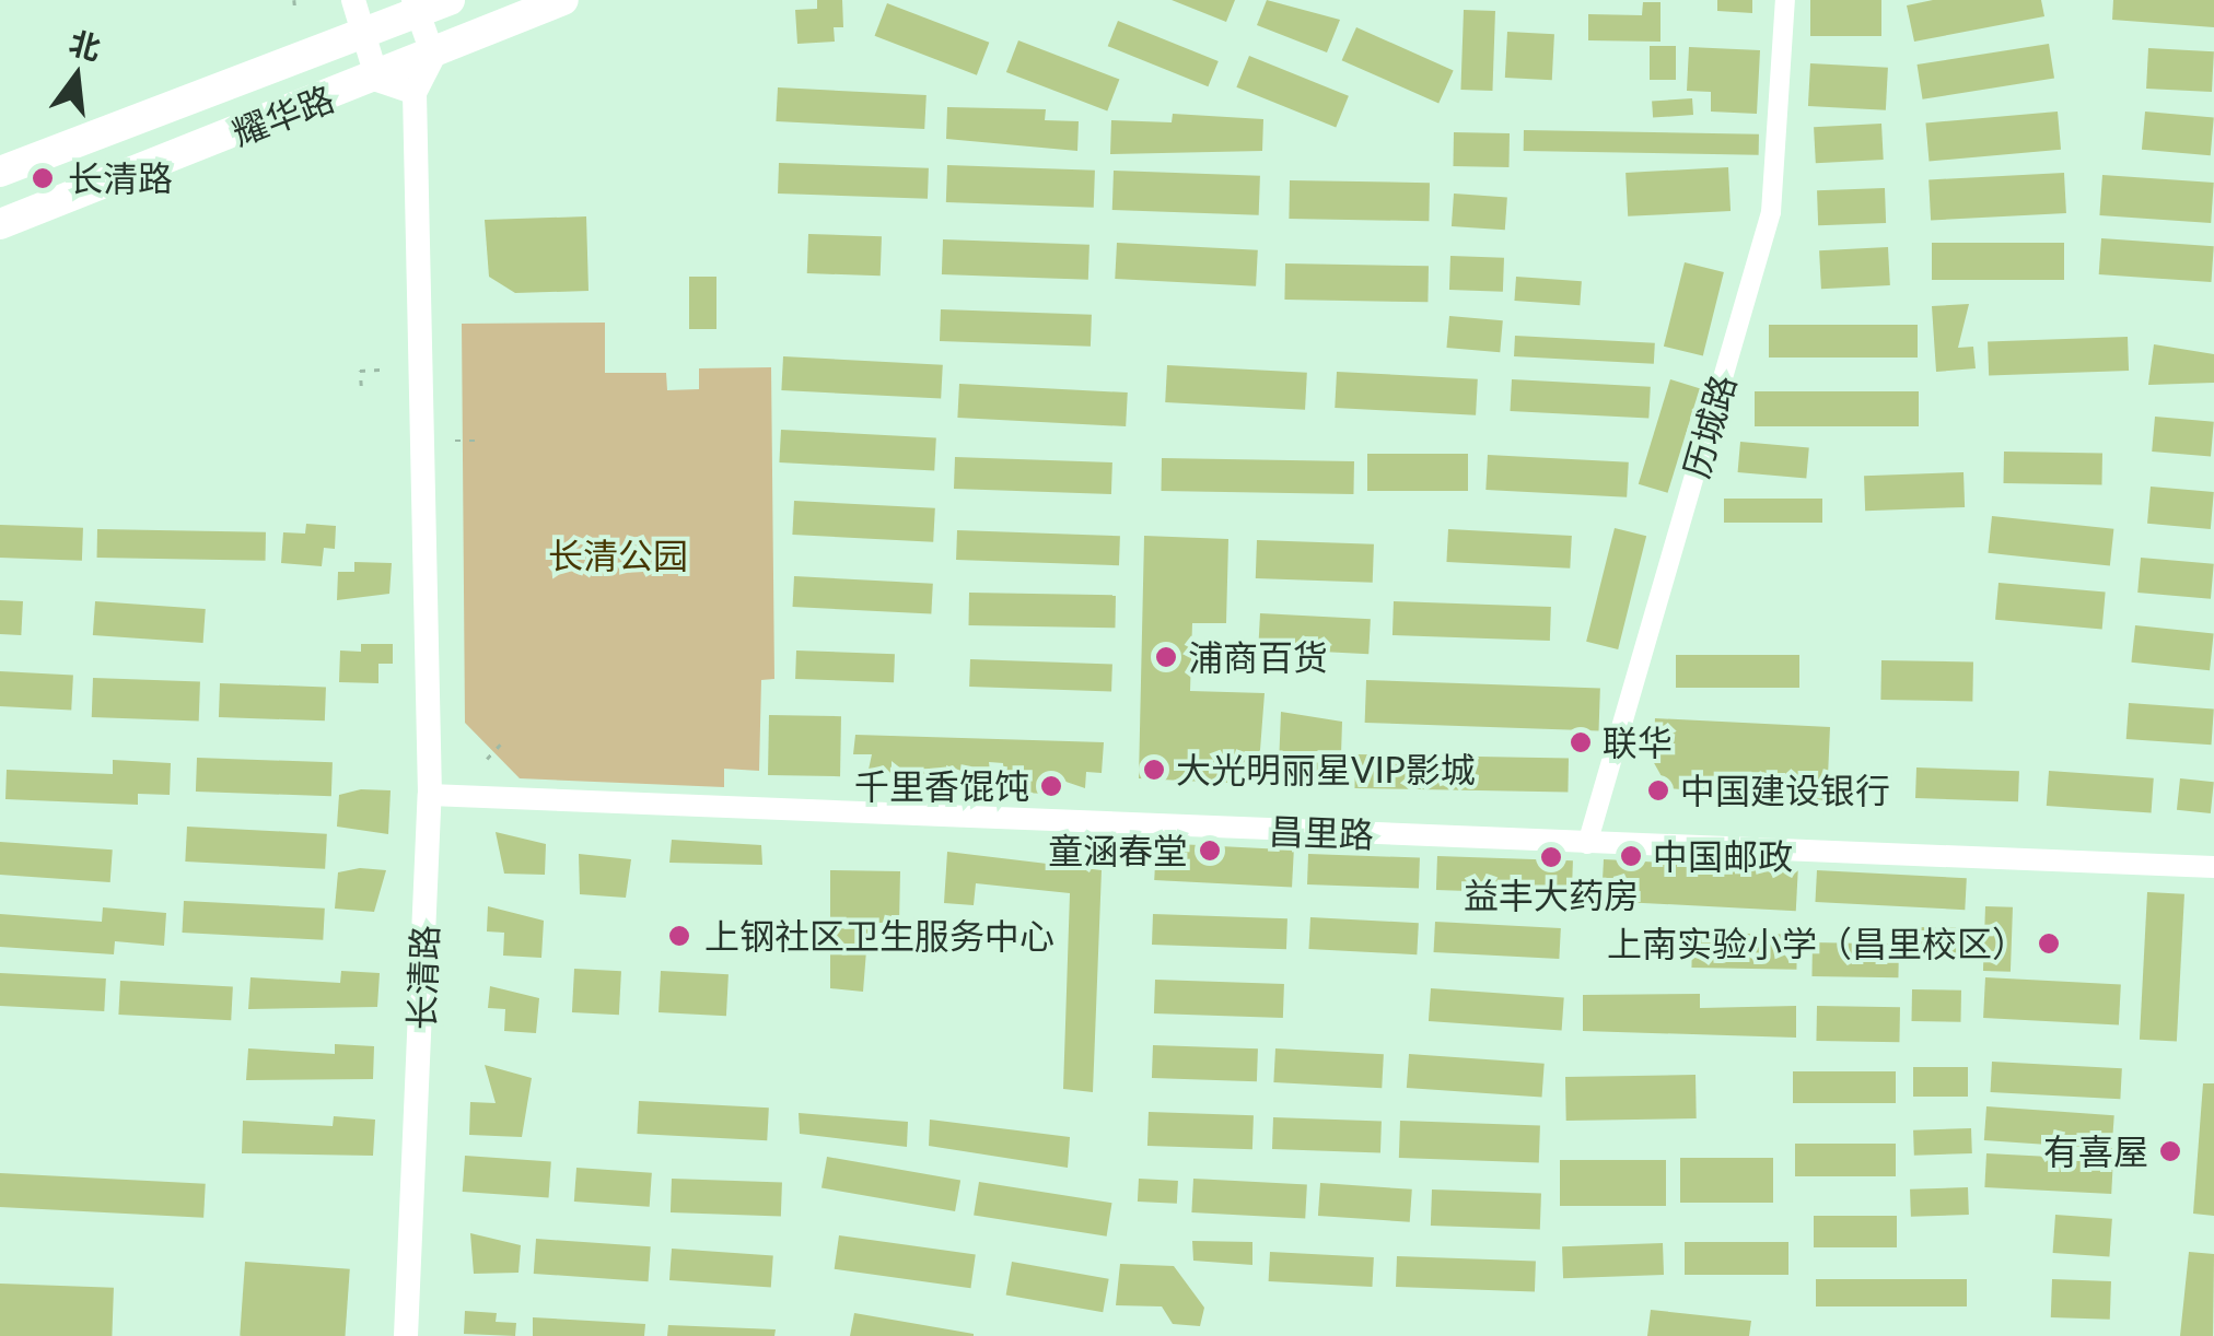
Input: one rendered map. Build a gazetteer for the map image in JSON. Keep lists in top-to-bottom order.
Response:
{
  "streets": {
    "main road": ["耀华路", "长清路"],
    "street": ["历城路", "昌里路"]
  },
  "crossings": [
    ["耀华路", "长清路"],
    ["历城路", "昌里路"],
    ["昌里路", "长清路"]
  ],
  "parks": ["长清公园"],
  "places": [
    "长清路",
    "浦商百货",
    "联华",
    "大光明丽星VIP影城",
    "千里香馄饨",
    "中国建设银行",
    "童涵春堂",
    "中国邮政",
    "益丰大药房",
    "上钢社区卫生服务中心",
    "上南实验小学（昌里校区）",
    "有喜屋"
  ],
  "north": "top"
}
